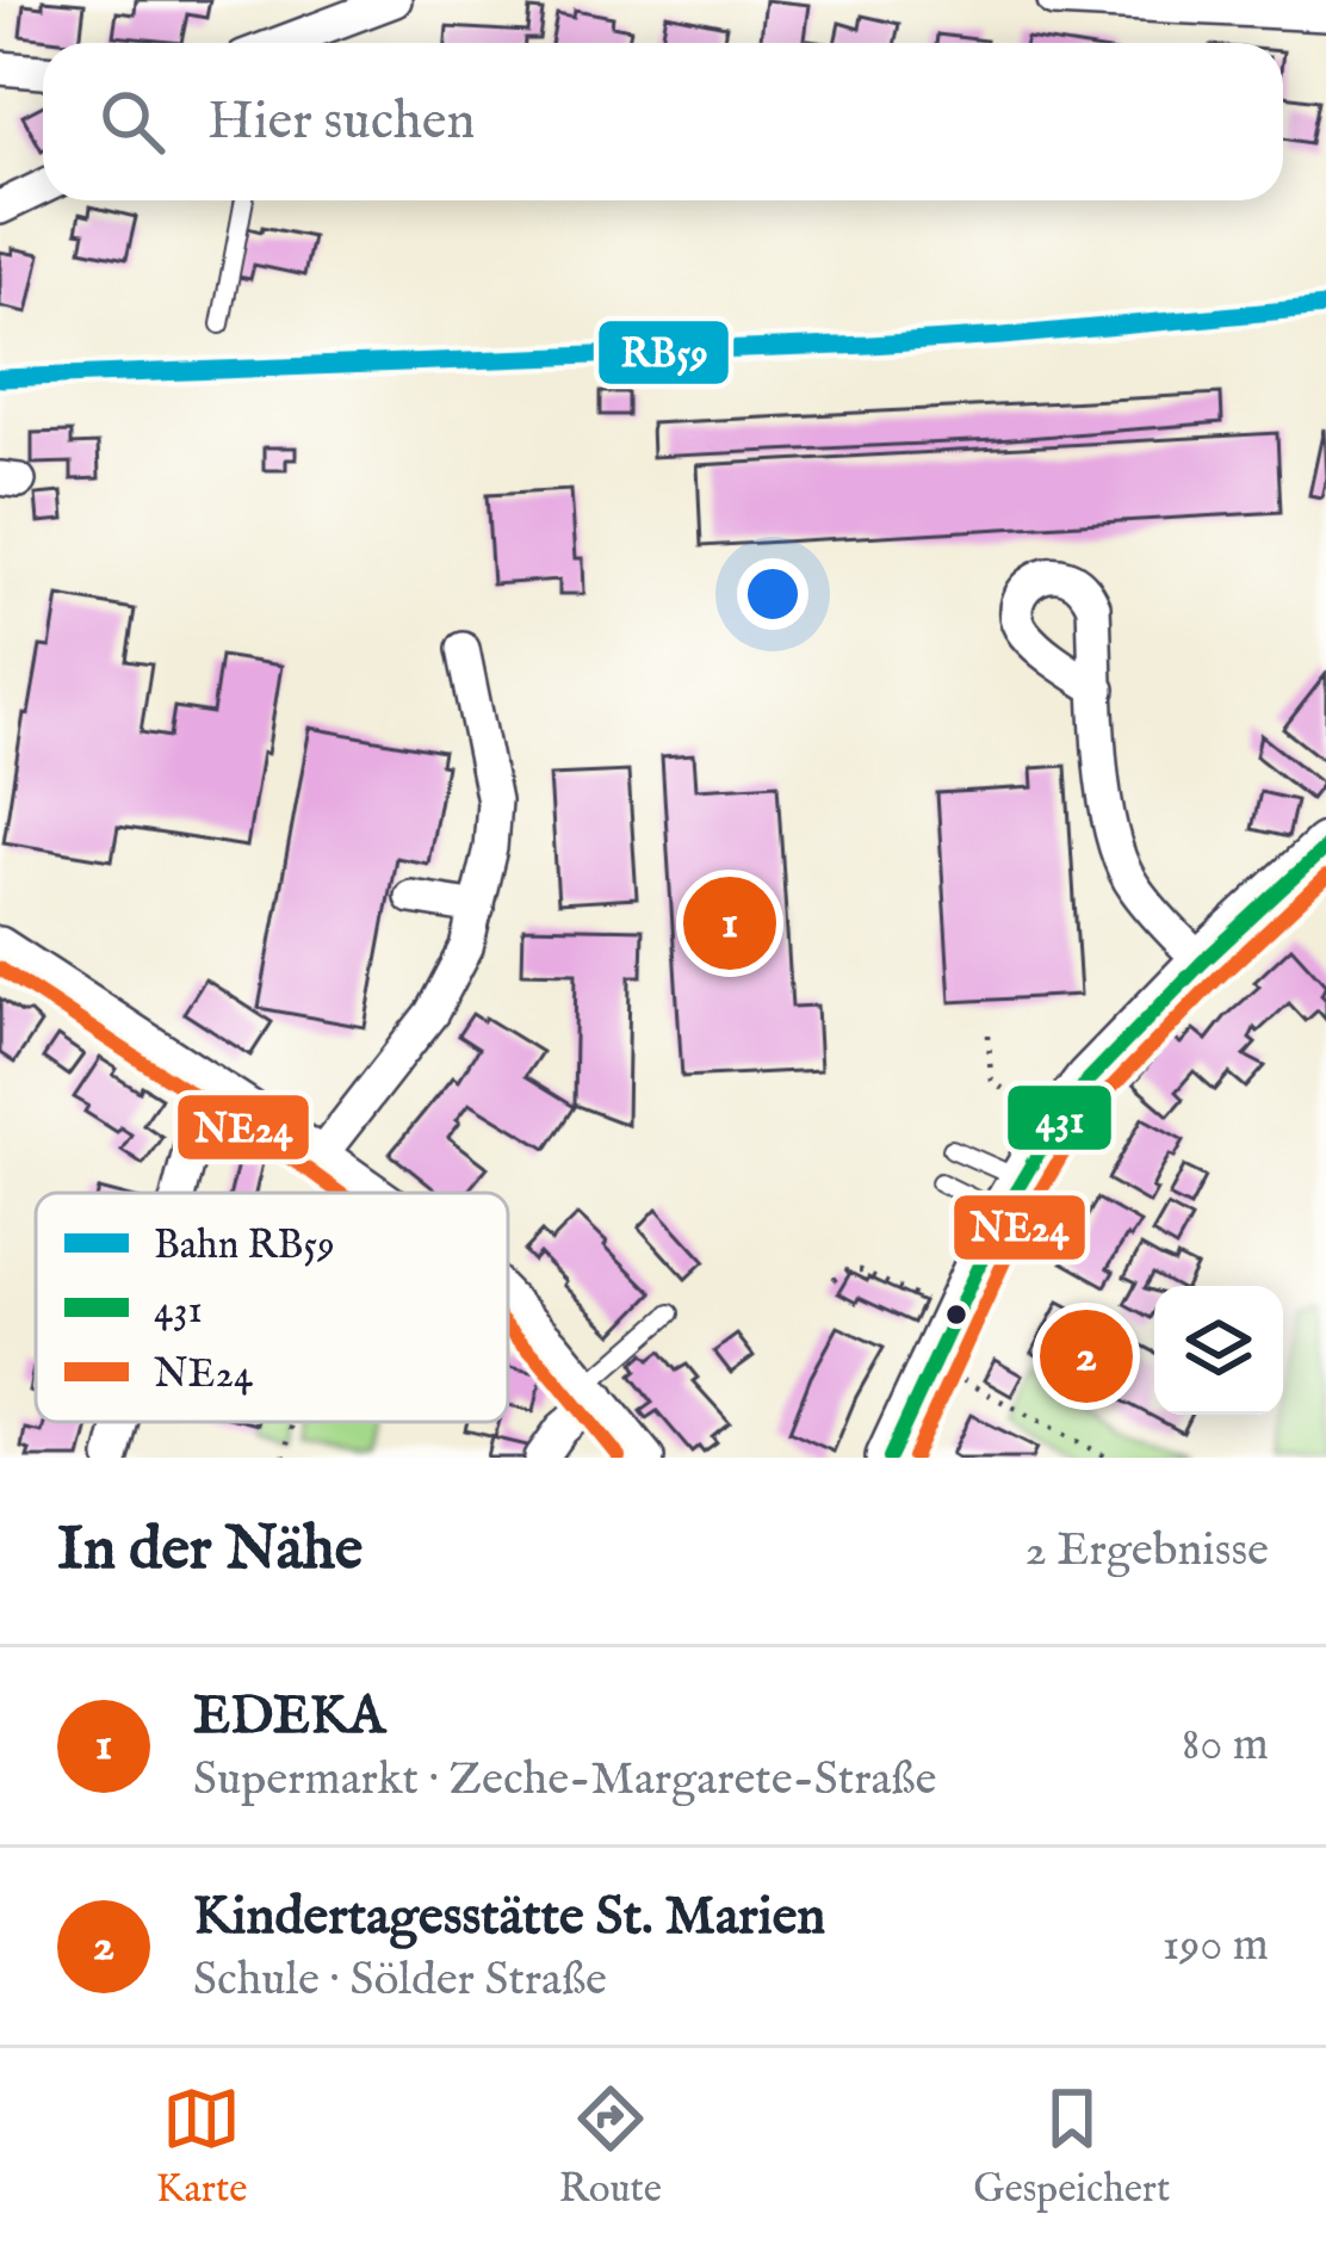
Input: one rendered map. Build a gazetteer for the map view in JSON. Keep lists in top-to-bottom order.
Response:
{
  "lines": ["rail line RB59", "transit line 431", "transit line NE24"],
  "legend": ["Bahn RB59", "431", "NE24"],
  "page": {
    "search": "Hier suchen",
    "pins": ["1", "2"],
    "heading": ["In der Nähe", "2 Ergebnisse"],
    "list": [
      {
        "mark": "1",
        "name": "EDEKA",
        "note": "Supermarkt · Zeche-Margarete-Straße",
        "value": "80 m"
      },
      {
        "mark": "2",
        "name": "Kindertagesstätte St. Marien",
        "note": "Schule · Sölder Straße",
        "value": "190 m"
      }
    ],
    "nav": ["Karte", "Route", "Gespeichert"]
  }
}
